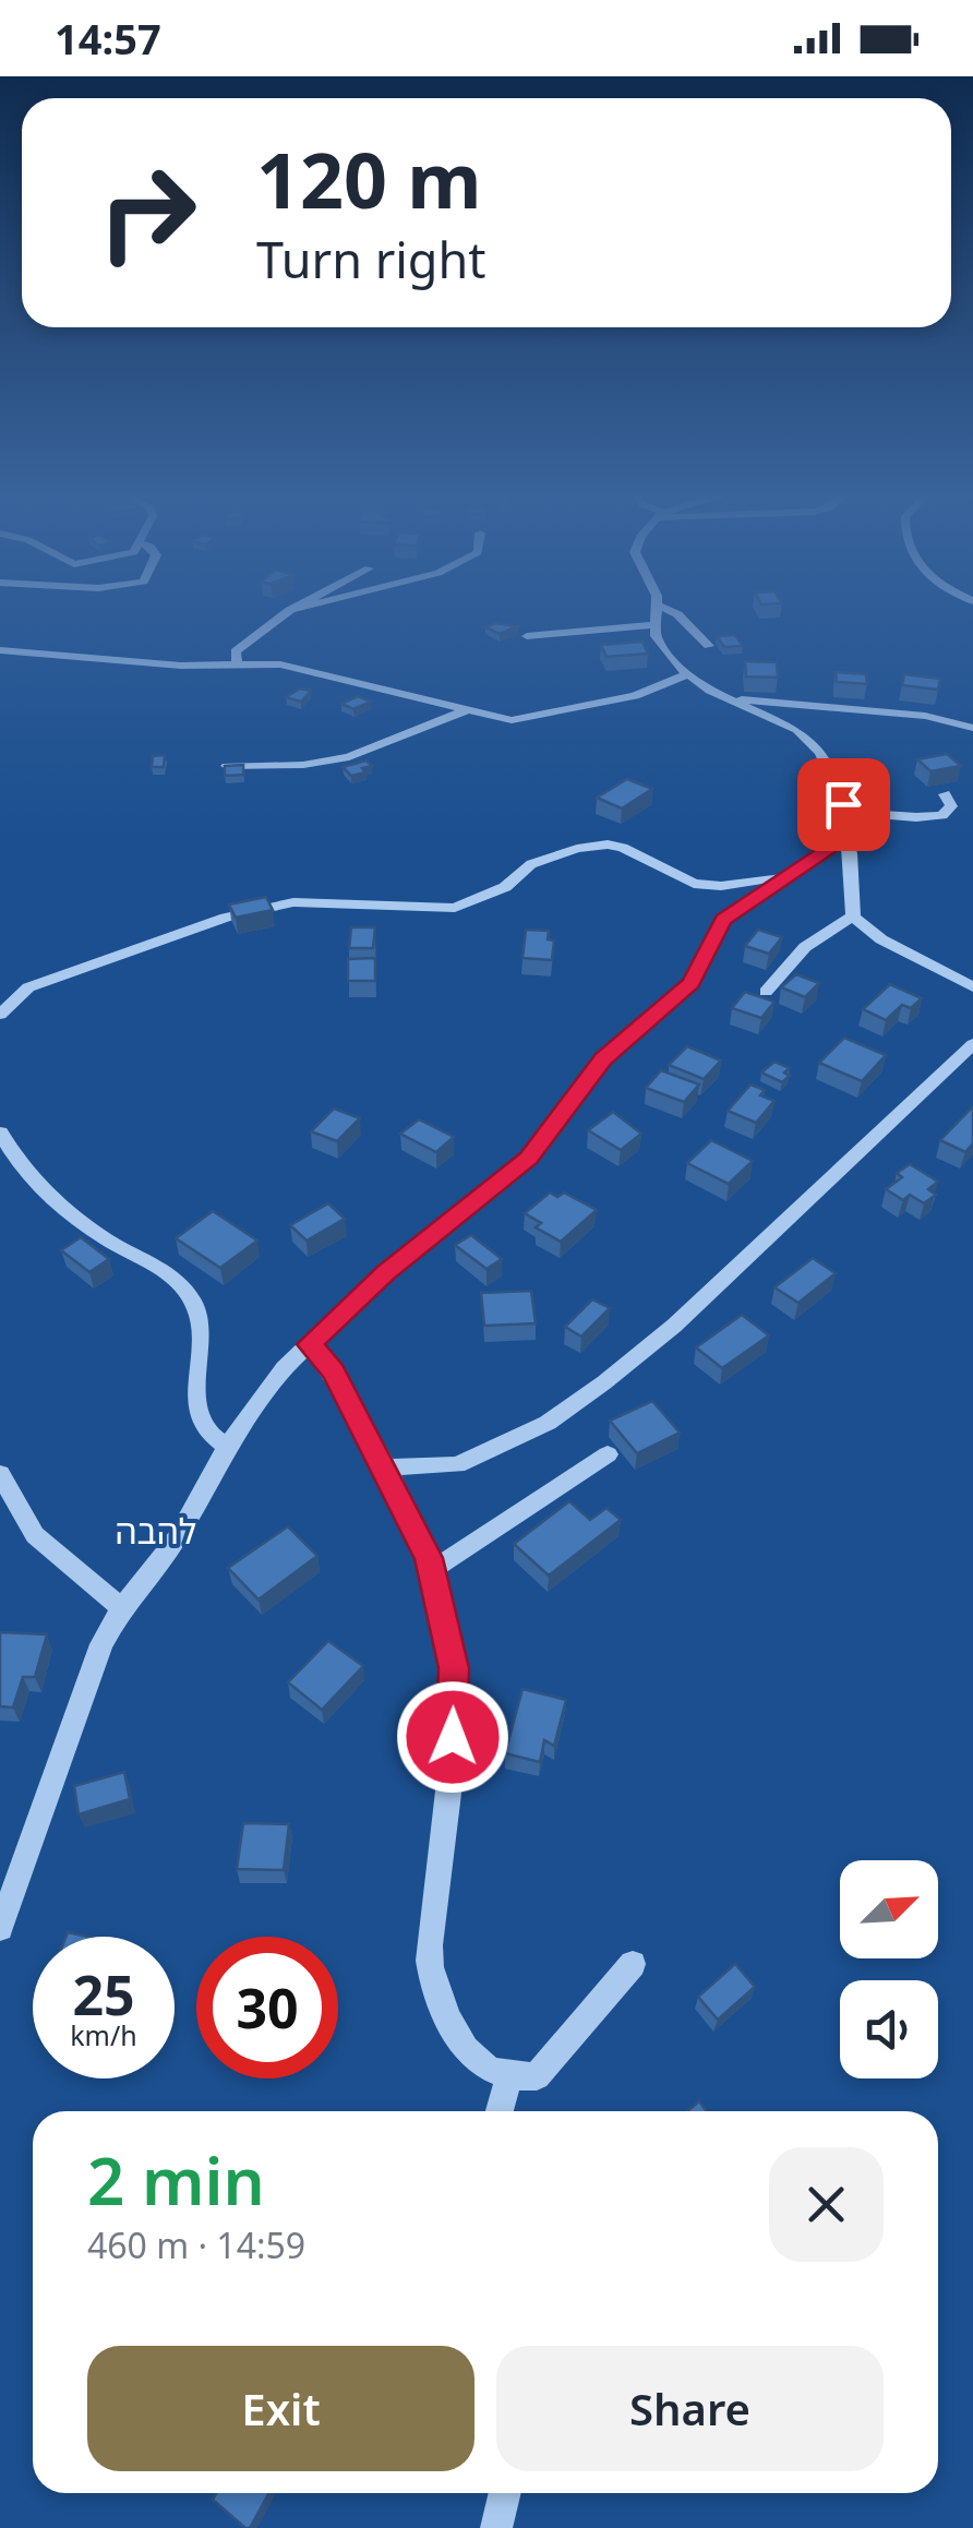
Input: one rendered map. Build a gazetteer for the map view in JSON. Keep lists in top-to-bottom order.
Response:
{
  "districts": ["להבה"],
  "north": "top right",
  "page": {
    "status": "14:57",
    "turn": ["120 m", "Turn right"],
    "speed": "25 km/h",
    "limit": "30",
    "heading": ["2 min", "460 m · 14:59"],
    "buttons": ["Exit", "Share"]
  }
}
